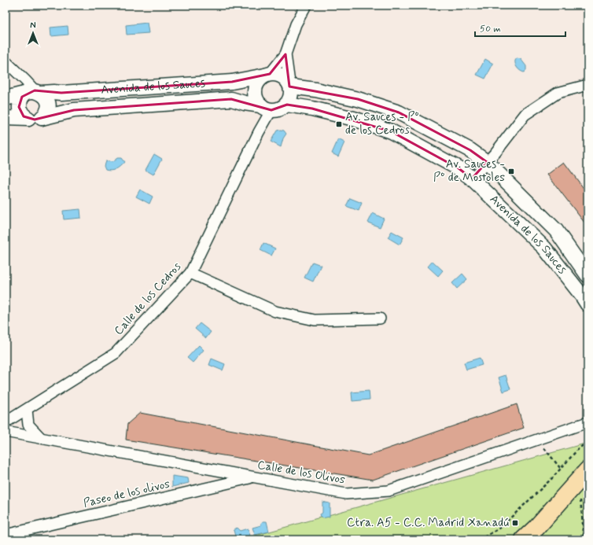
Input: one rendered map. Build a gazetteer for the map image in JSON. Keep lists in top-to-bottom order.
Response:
{
  "streets": {
    "street": [
      "Avenida de los Sauces",
      "Calle de los Cedros",
      "Calle de los Olivos",
      "Paseo de los olivos"
    ]
  },
  "crossings": [
    ["Avenida de los Sauces", "Calle de los Cedros"],
    ["Calle de los Olivos", "Paseo de los olivos"]
  ],
  "places": {
    "transit": ["Av. Sauces - Pº de los Cedros", "Av. Sauces - Pº de Mostoles", "Ctra. A5 - C.C. Madrid Xanadú"]
  },
  "scale_bar": "50 m",
  "north": "top"
}
